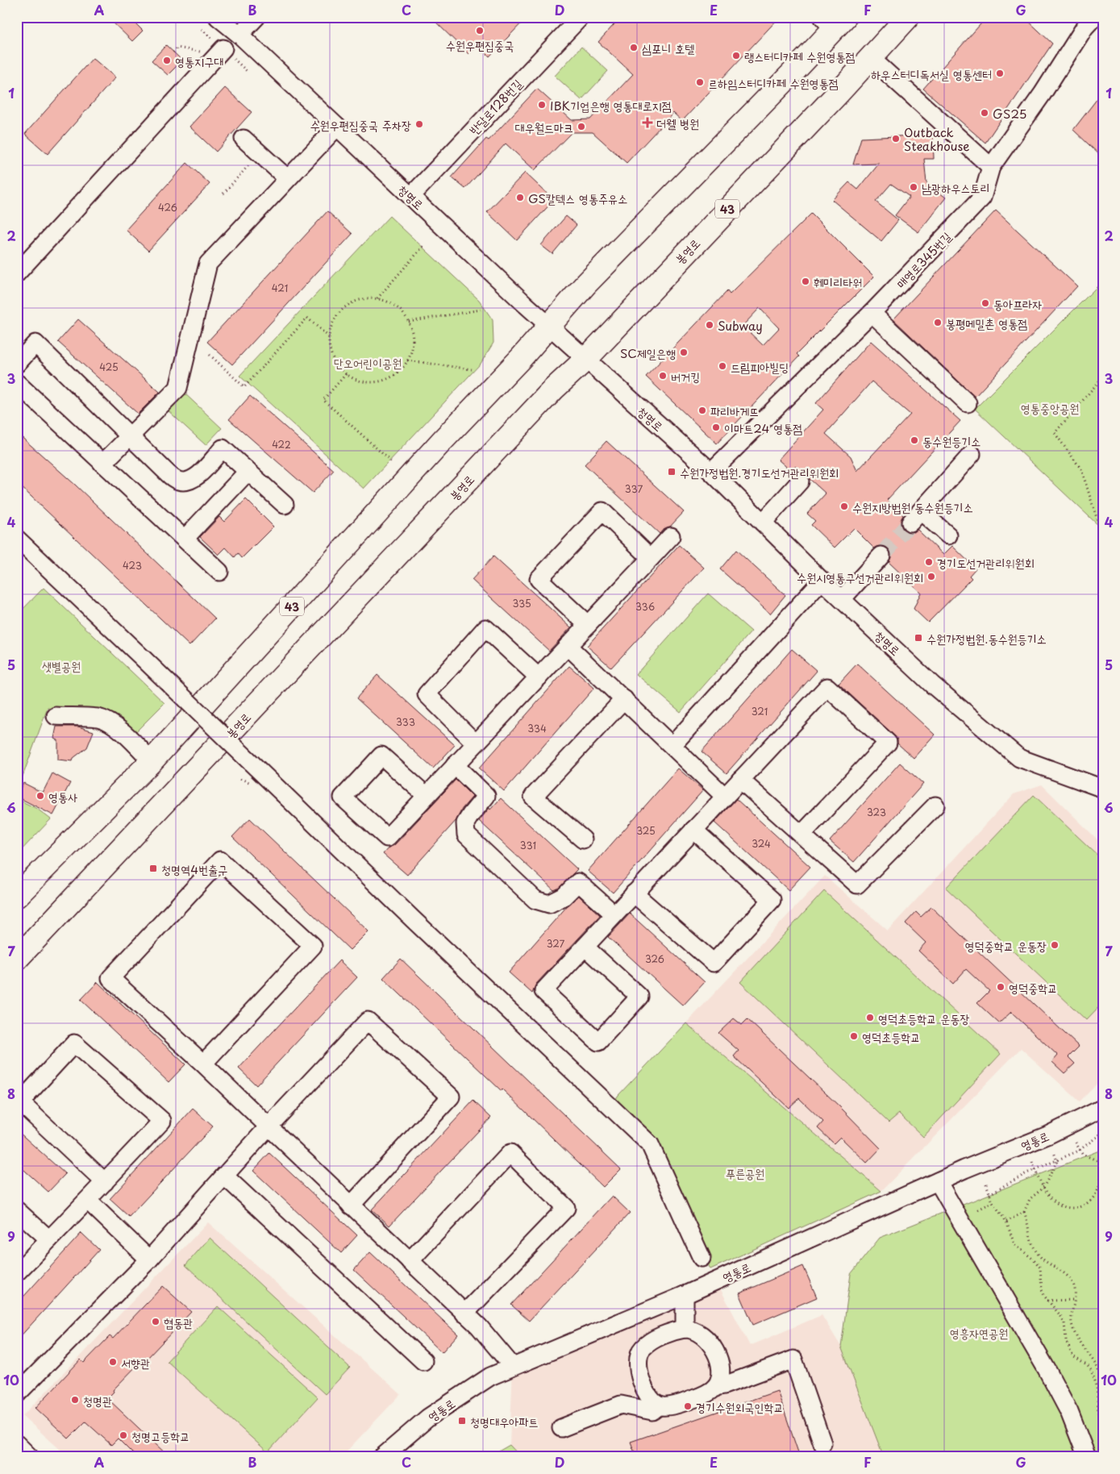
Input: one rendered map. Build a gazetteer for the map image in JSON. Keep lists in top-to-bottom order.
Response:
{
  "streets": {
    "main road": ["43", "봉영로"],
    "street": [
      "반달로128번길",
      "청명로",
      "매영로345번길",
      "영통로"
    ]
  },
  "crossings": [
    ["반달로128번길", "청명로"],
    ["청명로", "43"],
    ["청명로", "봉영로"],
    ["청명로", "매영로345번길"]
  ],
  "parks": [
    "단오어린이공원",
    "영통중앙공원",
    "샛별공원",
    "푸른공원",
    "영흥자연공원"
  ],
  "places": {
    "other": [
      "수원우편집중국",
      "심포니 호텔",
      "랭스터디카페 수원영통점",
      "영통지구대",
      "하우스터디독서실 영통센터",
      "르하임스터디카페 수원영통점",
      "IBK기업은행 영통대로지점",
      "GS25",
      "수원우편집중국 주차장",
      "대우월드마크",
      "Outback Steakhouse",
      "남광하우스토리",
      "GS칼텍스 영통주유소",
      "훼미리타워",
      "동아프라자",
      "봉평메밀촌 영통점",
      "Subway",
      "SC제일은행",
      "드림피아빌딩",
      "버거킹",
      "파리바게뜨",
      "이마트24 영통점",
      "동수원등기소",
      "수원지방법원 동수원등기소",
      "경기도선거관리위원회",
      "수원시영통구선거관리위원회",
      "영통사",
      "영덕중학교 운동장",
      "영덕중학교",
      "영덕초등학교 운동장",
      "영덕초등학교",
      "협동관",
      "서향관",
      "청명관",
      "경기수원외국인학교",
      "청명고등학교"
    ],
    "health": ["더웰 병원"],
    "transit": [
      "수원가정법원.경기도선거관리위원회",
      "수원가정법원.동수원등기소",
      "청명역4번출구",
      "청명대우아파트"
    ]
  },
  "house_numbers": [
    "426",
    "421",
    "425",
    "422",
    "337",
    "423",
    "335",
    "336",
    "321",
    "333",
    "334",
    "323",
    "325",
    "324",
    "331",
    "327",
    "326"
  ],
  "grid": {
    "columns": [
      "A",
      "B",
      "C",
      "D",
      "E",
      "F",
      "G"
    ],
    "rows": [
      "1",
      "2",
      "3",
      "4",
      "5",
      "6",
      "7",
      "8",
      "9",
      "10"
    ]
  }
}
